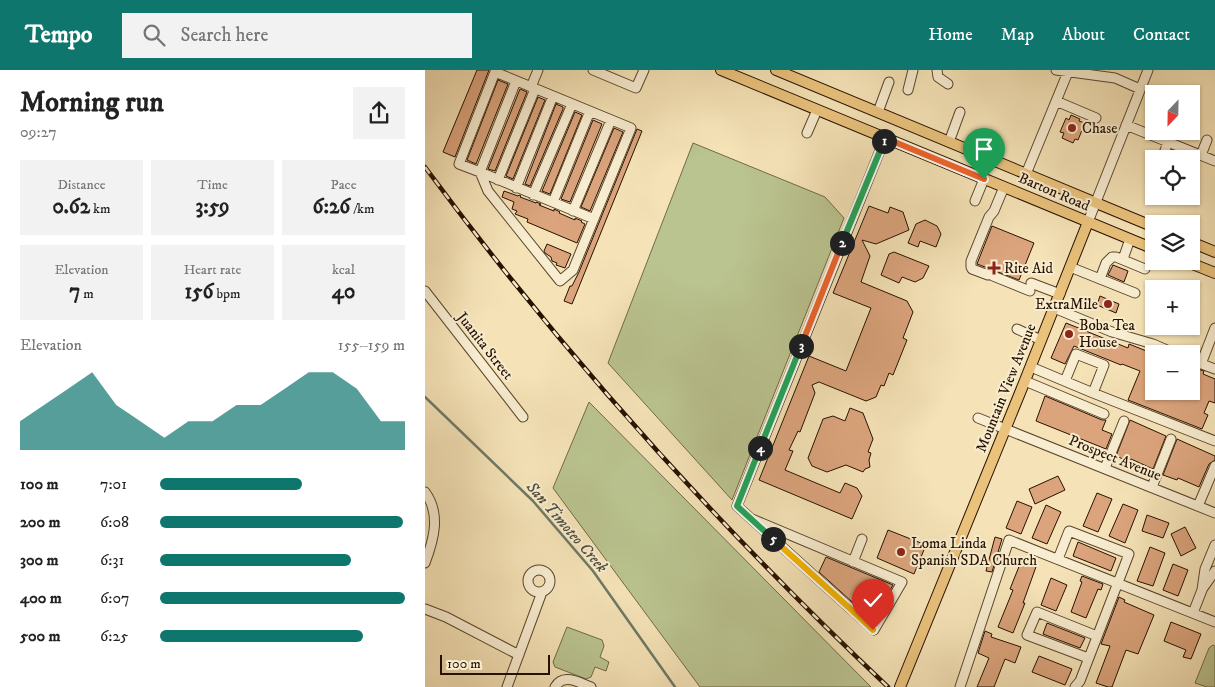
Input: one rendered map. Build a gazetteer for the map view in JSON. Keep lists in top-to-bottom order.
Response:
{
  "streets": {
    "main road": ["Barton Road", "Mountain View Avenue"],
    "street": ["Juanita Street", "Prospect Avenue"]
  },
  "crossings": [
    ["Barton Road", "Mountain View Avenue"],
    ["Mountain View Avenue", "Prospect Avenue"]
  ],
  "water": ["San Timoteo Creek"],
  "places": {
    "other": [
      "Chase",
      "ExtraMile",
      "Boba Tea House",
      "Loma Linda Spanish SDA Church"
    ],
    "health": ["Rite Aid"]
  },
  "scale_bar": "100 m",
  "north": "bottom",
  "page": {
    "header": "Tempo",
    "search": "Search here",
    "nav": [
      "Home",
      "Map",
      "About",
      "Contact"
    ],
    "heading": ["Morning run", "09:27"],
    "map_buttons": ["+", "−"],
    "pins": [
      "1",
      "2",
      "3",
      "4",
      "5"
    ],
    "stats": [
      ["Distance", "0.62 km"],
      ["Time", "3:59"],
      ["Pace", "6:26 /km"],
      ["Elevation", "7 m"],
      ["Heart rate", "156 bpm"],
      ["kcal", "40"]
    ],
    "chart": ["Elevation", "155–159 m"],
    "list": [
      {
        "name": "100 m",
        "note": "7:01"
      },
      {
        "name": "200 m",
        "note": "6:08"
      },
      {
        "name": "300 m",
        "note": "6:31"
      },
      {
        "name": "400 m",
        "note": "6:07"
      },
      {
        "name": "500 m",
        "note": "6:25"
      }
    ],
    "scale": "100 m"
  }
}
